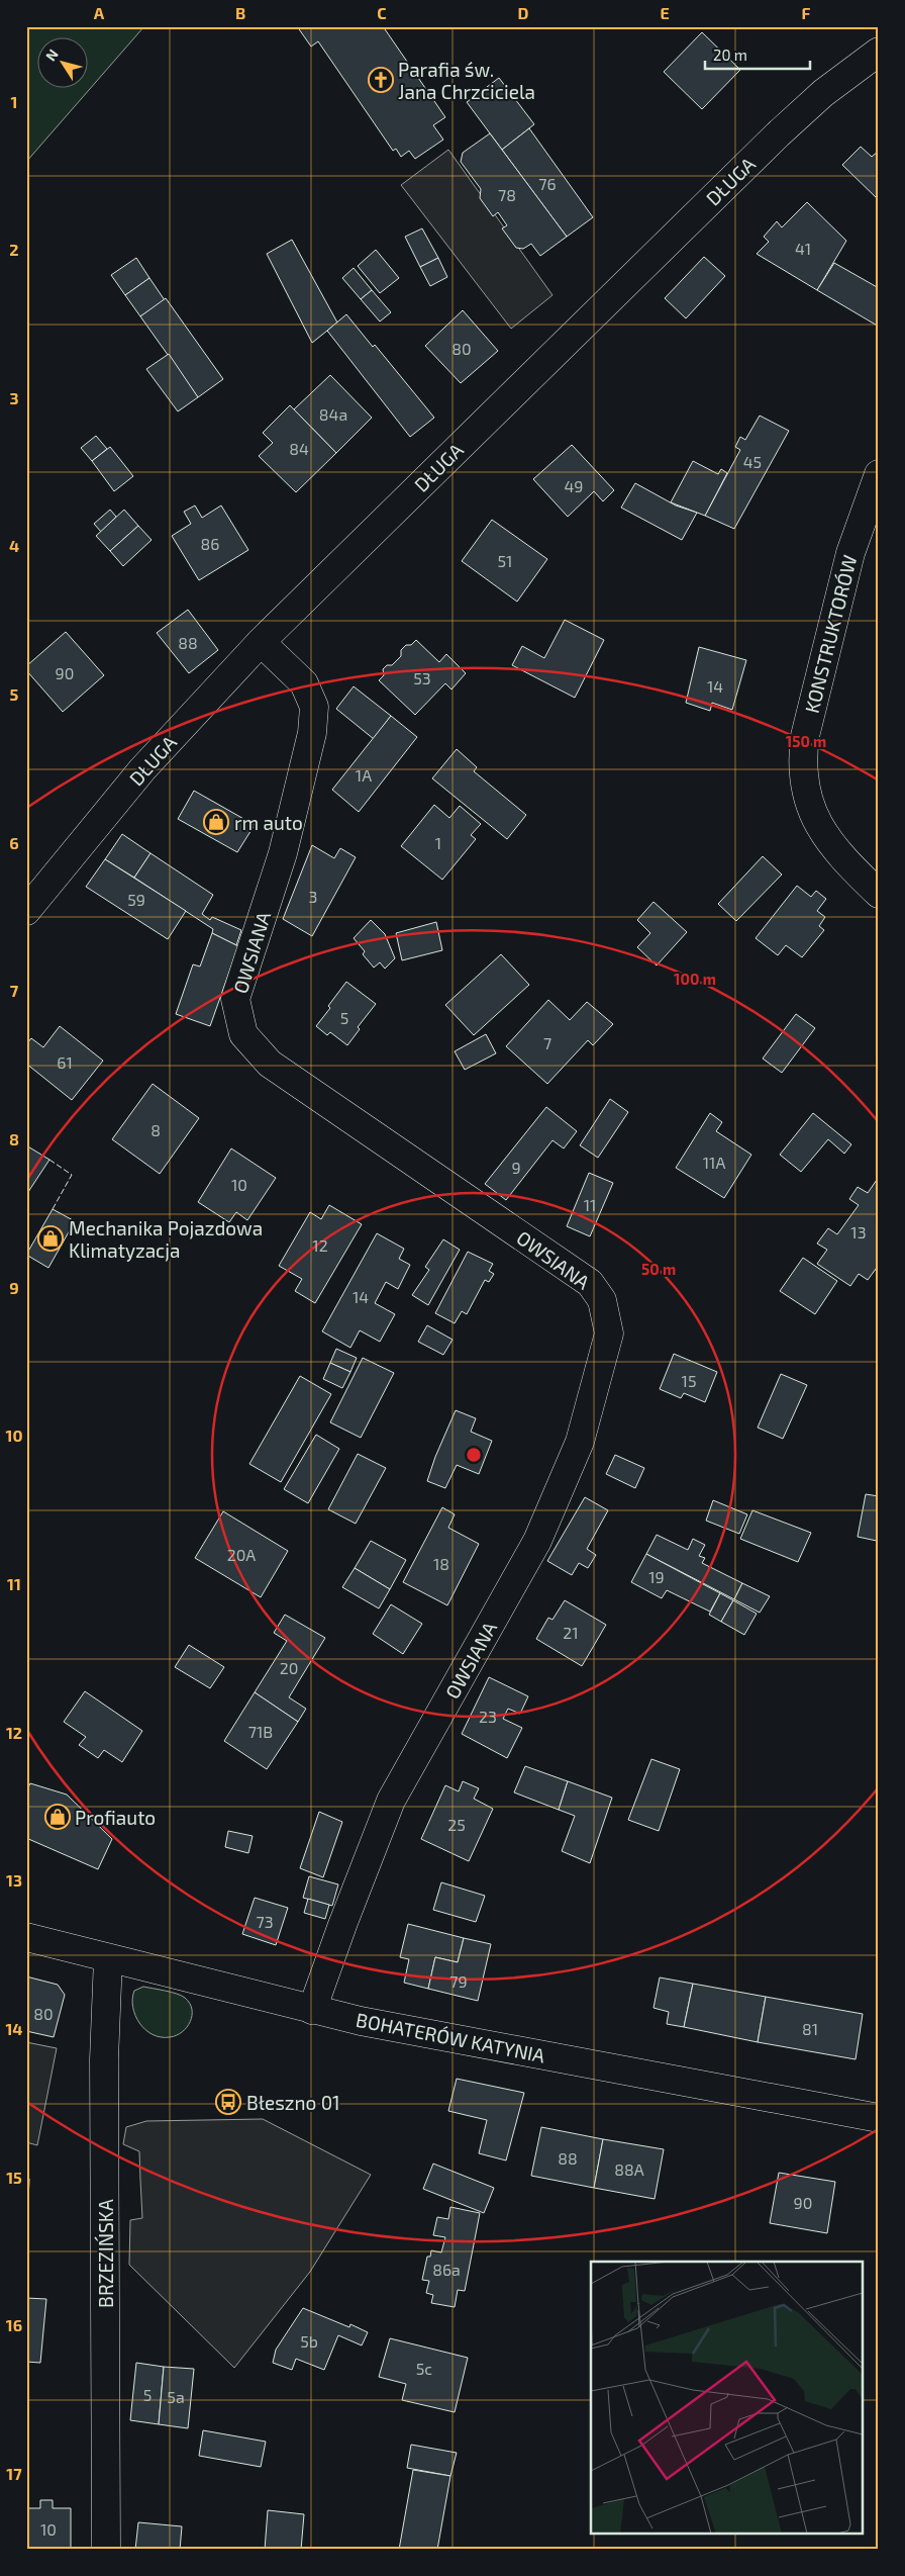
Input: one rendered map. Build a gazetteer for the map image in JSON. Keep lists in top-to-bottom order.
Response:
{
  "streets": {
    "street": [
      "DŁUGA",
      "KONSTRUKTORÓW",
      "OWSIANA",
      "BOHATERÓW KATYNIA",
      "BRZEZIŃSKA"
    ]
  },
  "crossings": [
    ["DŁUGA", "OWSIANA"],
    ["OWSIANA", "BOHATERÓW KATYNIA"],
    ["BOHATERÓW KATYNIA", "BRZEZIŃSKA"]
  ],
  "places": {
    "church": ["Parafia św. Jana Chrzciciela"],
    "shop": ["rm auto", "Mechanika Pojazdowa Klimatyzacja", "Profiauto"],
    "bus stop": ["Błeszno 01"]
  },
  "house_numbers": [
    "76",
    "78",
    "41",
    "80",
    "84a",
    "84",
    "45",
    "49",
    "86",
    "51",
    "88",
    "90",
    "53",
    "14",
    "1A",
    "1",
    "3",
    "59",
    "5",
    "7",
    "61",
    "8",
    "11A",
    "9",
    "10",
    "11",
    "13",
    "12",
    "14",
    "15",
    "20A",
    "18",
    "19",
    "21",
    "20",
    "23",
    "71B",
    "25",
    "73",
    "79",
    "80",
    "81",
    "88",
    "88A",
    "90",
    "86a",
    "5b",
    "5c",
    "5",
    "5a",
    "10"
  ],
  "scale_bar": "20 m",
  "north": "top left",
  "grid": {
    "columns": [
      "A",
      "B",
      "C",
      "D",
      "E",
      "F"
    ],
    "rows": [
      "1",
      "2",
      "3",
      "4",
      "5",
      "6",
      "7",
      "8",
      "9",
      "10",
      "11",
      "12",
      "13",
      "14",
      "15",
      "16",
      "17"
    ]
  },
  "rings": ["150 m", "100 m", "50 m"]
}
